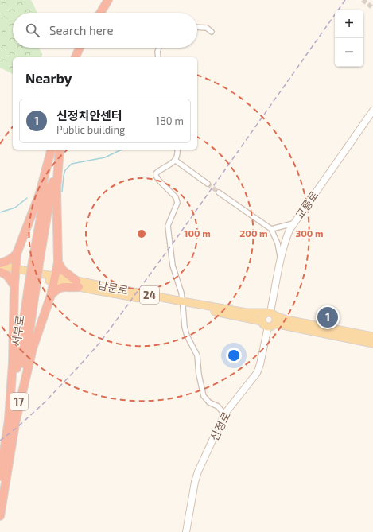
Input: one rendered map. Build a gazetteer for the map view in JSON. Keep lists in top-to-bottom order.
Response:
{
  "streets": {
    "highway": ["서부로", "17"],
    "main road": ["남문로", "24"],
    "street": ["교룡로", "산정로"]
  },
  "crossings": [
    ["교룡로", "남문로"],
    ["교룡로", "산정로"],
    ["남문로", "산정로"]
  ],
  "page": {
    "map_buttons": ["+", "−"],
    "search": "Search here",
    "heading": "Nearby",
    "list": [
      {
        "mark": "1",
        "name": "신정치안센터",
        "note": "Public building",
        "value": "180 m"
      }
    ],
    "pins": "1"
  },
  "rings": ["100 m", "200 m", "300 m"]
}
